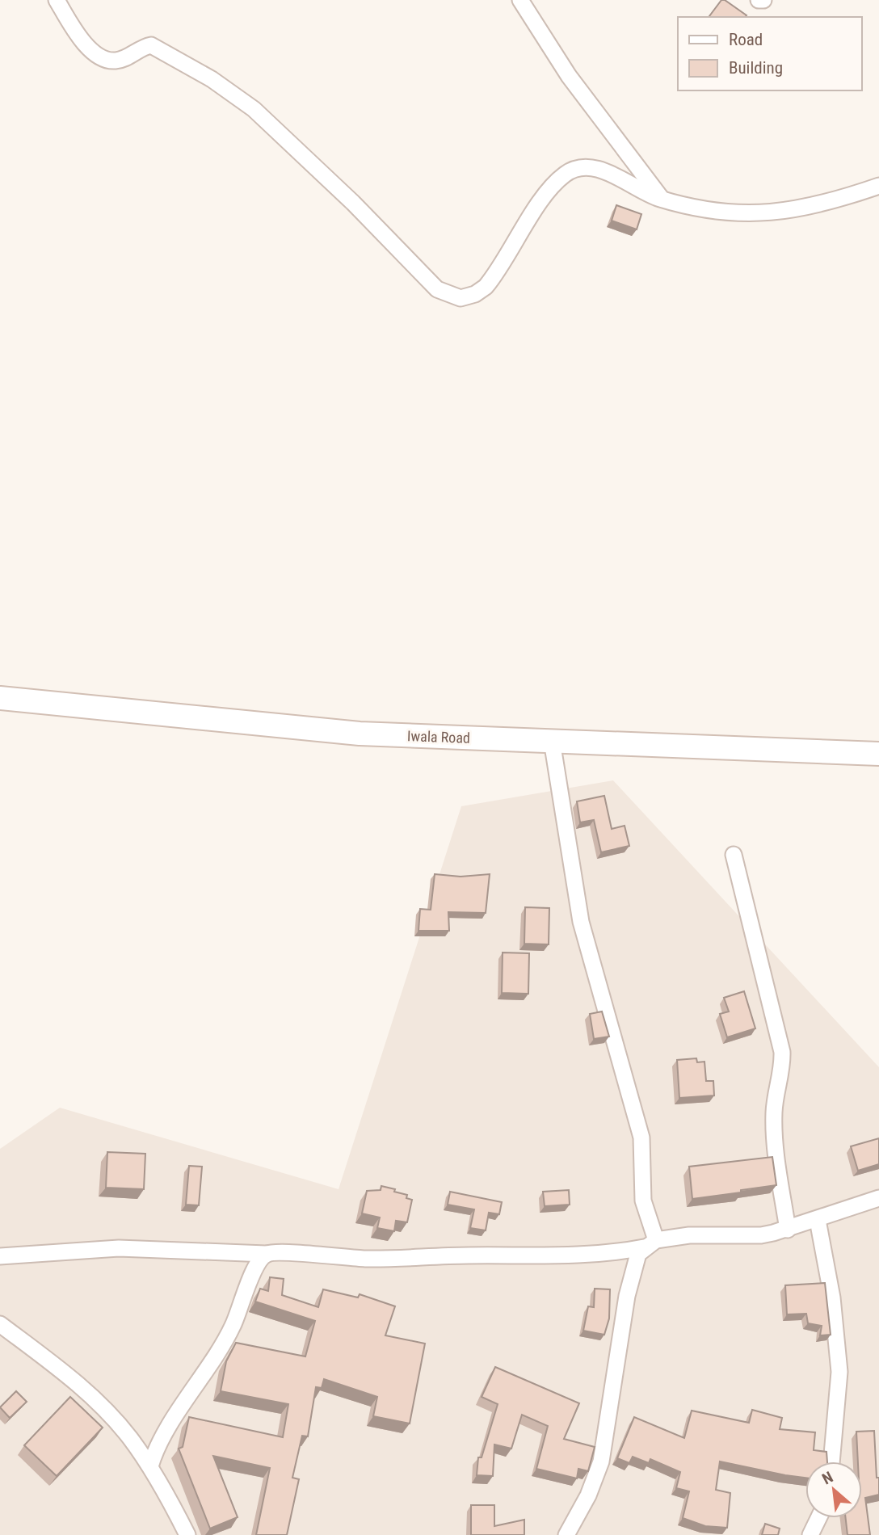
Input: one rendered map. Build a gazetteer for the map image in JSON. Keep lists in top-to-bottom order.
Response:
{
  "streets": {
    "street": ["Iwala Road"]
  },
  "legend": ["Road", "Building"],
  "north": "top left"
}
